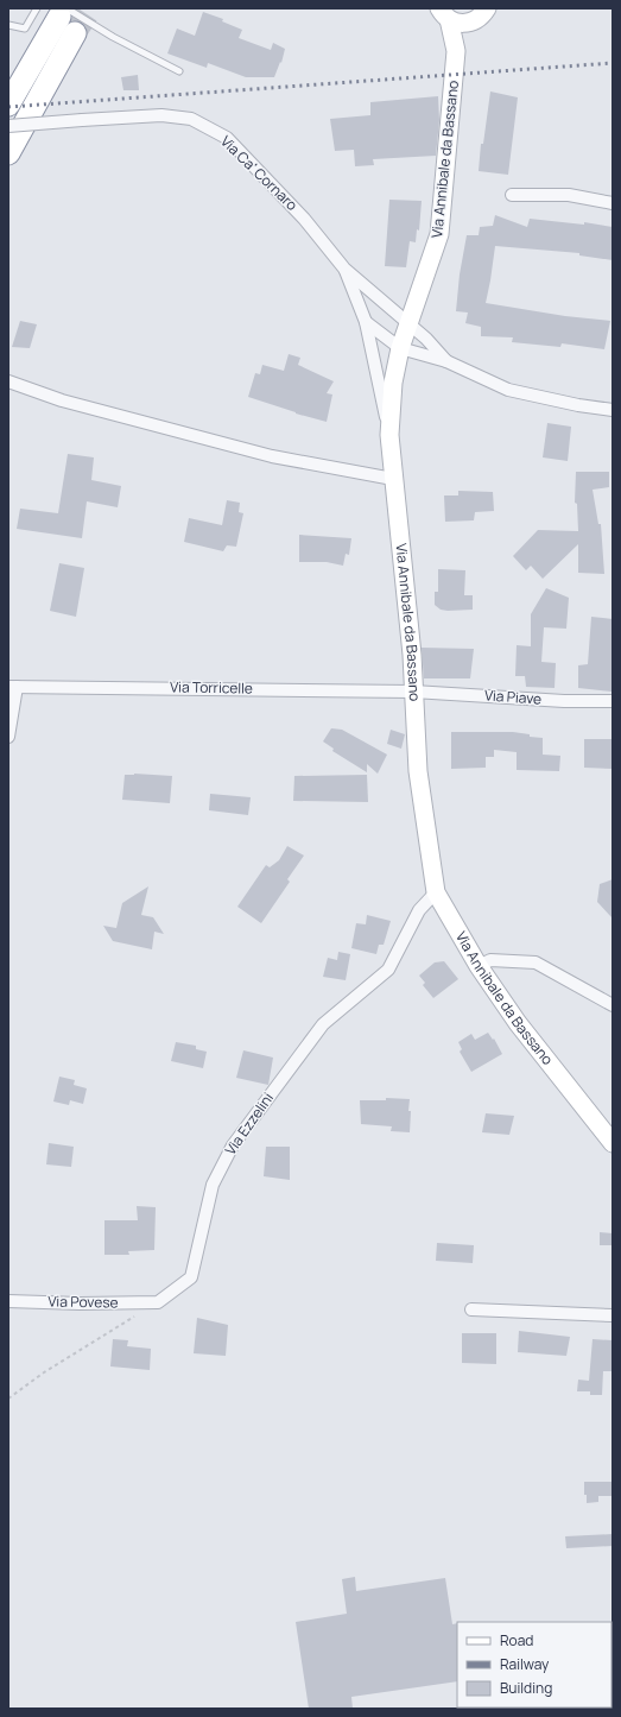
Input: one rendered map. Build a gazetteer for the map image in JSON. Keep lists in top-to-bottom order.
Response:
{
  "streets": {
    "street": [
      "Via Annibale da Bassano",
      "Via Ca' Cornaro",
      "Via Torricelle",
      "Via Piave",
      "Via Ezzelini",
      "Via Povese"
    ]
  },
  "crossings": [
    ["Via Annibale da Bassano", "Via Ca' Cornaro"],
    ["Via Annibale da Bassano", "Via Torricelle"],
    ["Via Annibale da Bassano", "Via Piave"],
    ["Via Annibale da Bassano", "Via Ezzelini"],
    ["Via Torricelle", "Via Piave"],
    ["Via Ezzelini", "Via Povese"]
  ],
  "legend": ["Road", "Railway", "Building"]
}
